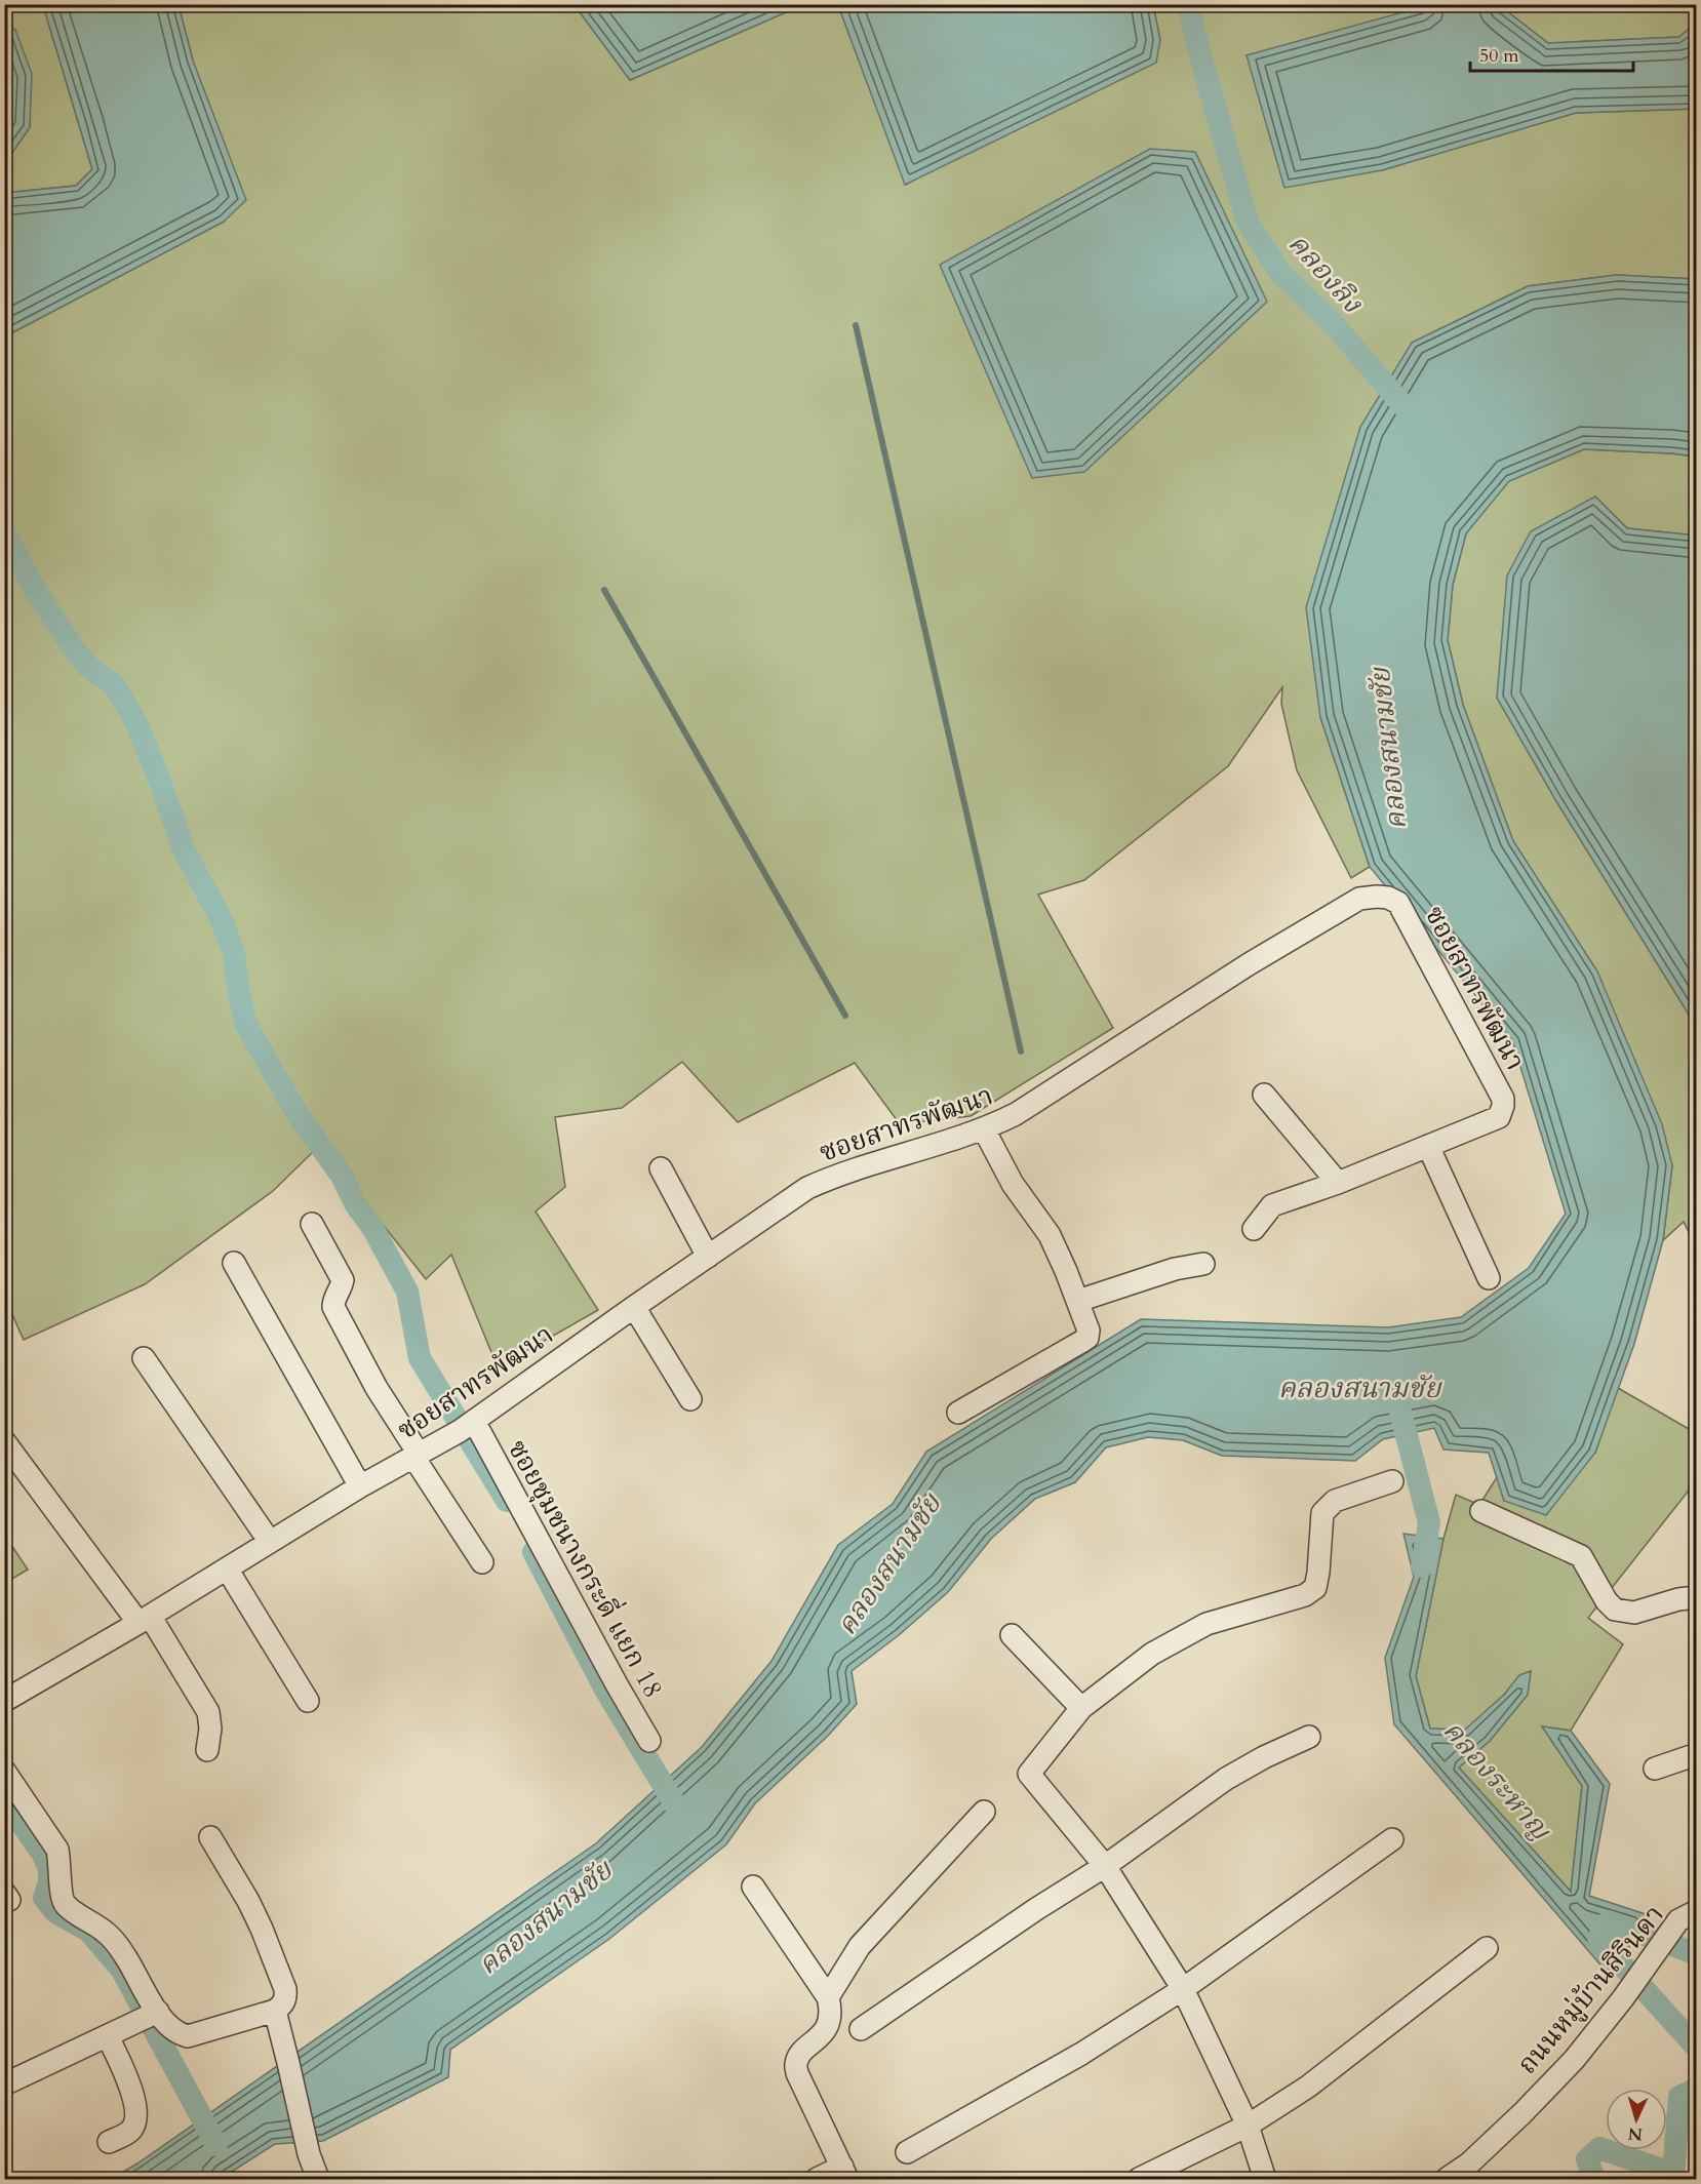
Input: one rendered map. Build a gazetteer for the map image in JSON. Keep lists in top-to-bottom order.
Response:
{
  "streets": {
    "street": ["ซอยสาทรพัฒนา", "ซอยชุมชนางกระดี่ แยก 18", "ถนนหมู่บ้านสิรินดา"]
  },
  "crossings": [
    ["ซอยสาทรพัฒนา", "ซอยชุมชนางกระดี่ แยก 18"]
  ],
  "water": ["คลองลิง", "คลองสนามชัย", "คลองระหาญ"],
  "scale_bar": "50 m",
  "north": "bottom"
}
